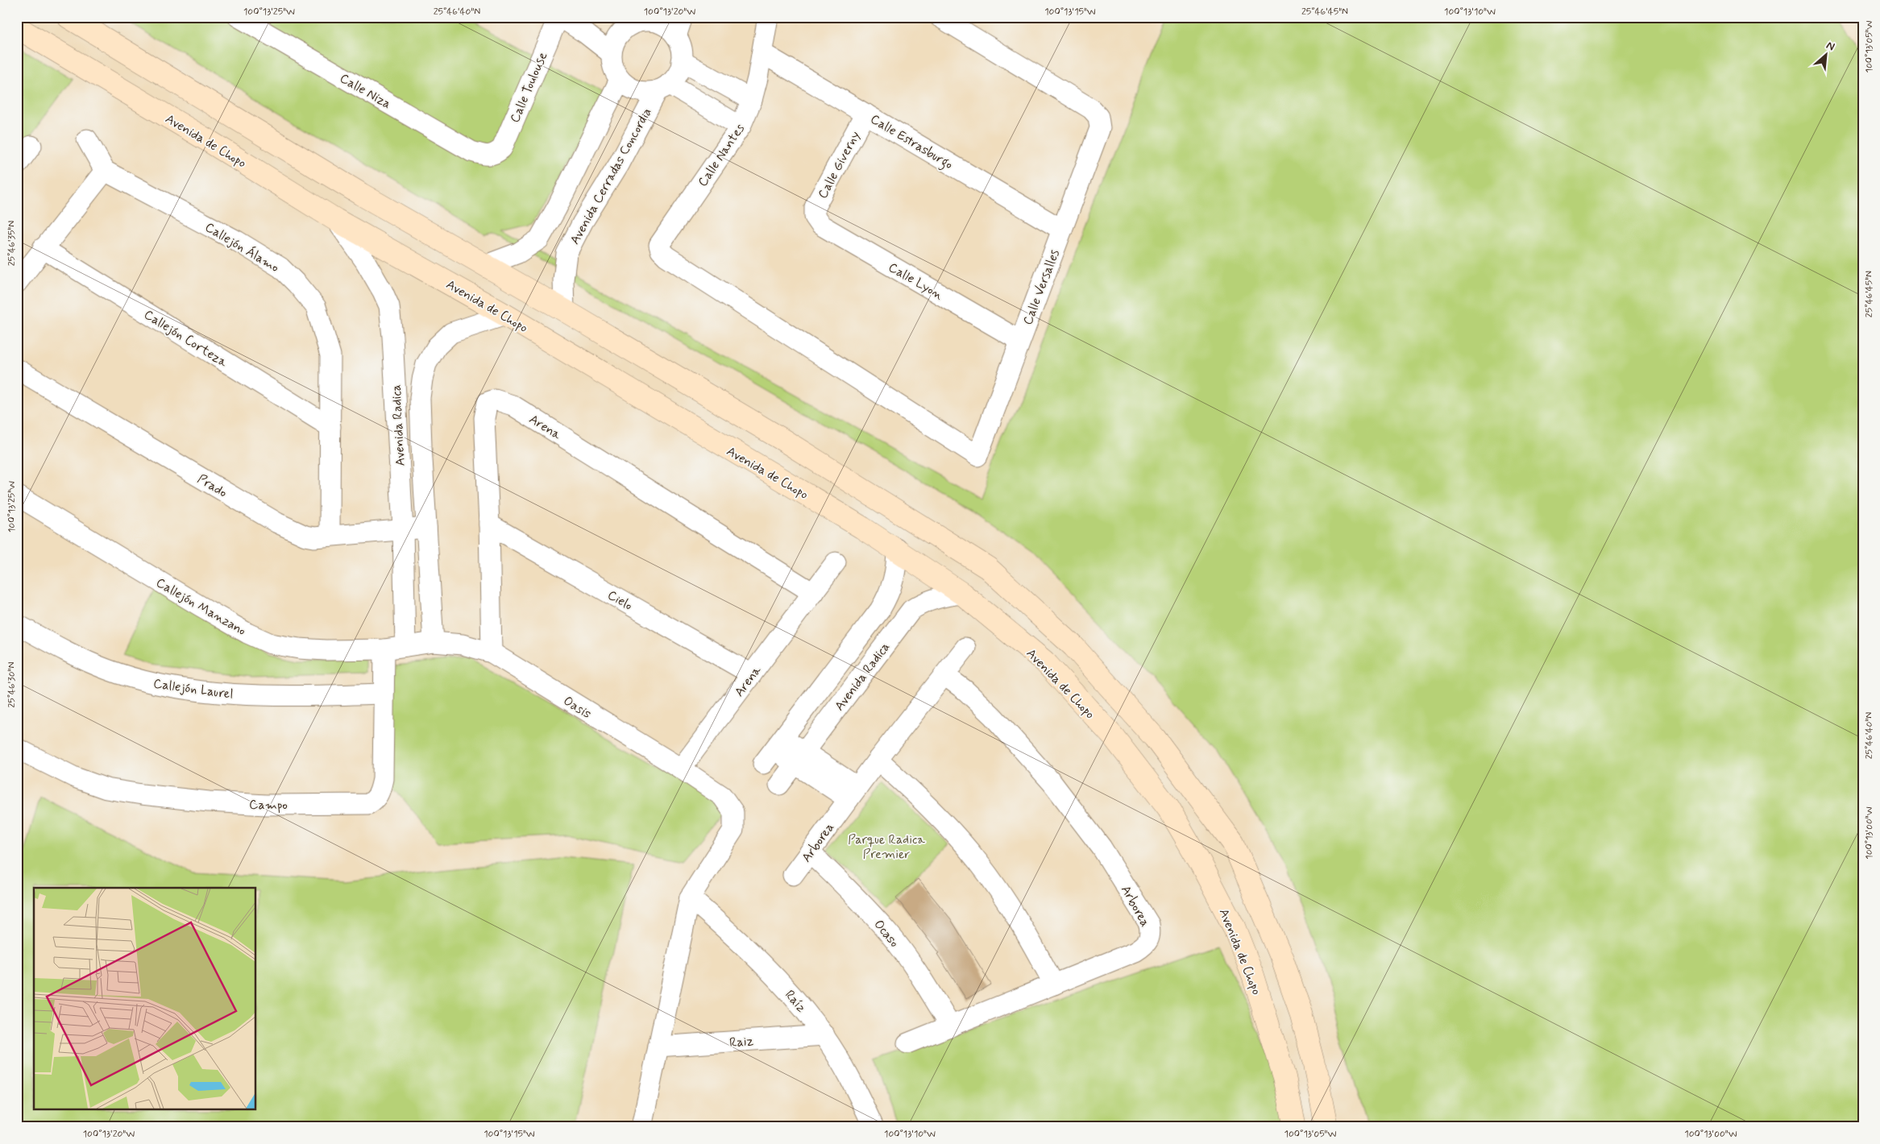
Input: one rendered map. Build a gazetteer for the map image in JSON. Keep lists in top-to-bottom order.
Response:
{
  "streets": {
    "street": [
      "Calle Toulouse",
      "Calle Niza",
      "Avenida de Chopo",
      "Calle Estrasburgo",
      "Calle Nantes",
      "Calle Giverny",
      "Avenida Cerradas Concordia",
      "Callejón Álamo",
      "Calle Lyon",
      "Calle Versalles",
      "Callejón Corteza",
      "Avenida Radica",
      "Arena",
      "Prado",
      "Cielo",
      "Callejón Manzano",
      "Callejón Laurel",
      "Oasis",
      "Campo",
      "Arborea",
      "Ocaso",
      "Raíz",
      "Raiz"
    ]
  },
  "crossings": [
    ["Calle Toulouse", "Calle Niza"],
    ["Avenida de Chopo", "Avenida Radica"],
    ["Calle Estrasburgo", "Calle Nantes"],
    ["Calle Estrasburgo", "Calle Giverny"],
    ["Calle Estrasburgo", "Calle Versalles"],
    ["Calle Nantes", "Calle Versalles"],
    ["Calle Giverny", "Calle Lyon"],
    ["Callejón Álamo", "Callejón Corteza"],
    ["Callejón Álamo", "Prado"],
    ["Calle Lyon", "Calle Versalles"],
    ["Avenida Radica", "Prado"],
    ["Avenida Radica", "Callejón Manzano"],
    ["Avenida Radica", "Oasis"],
    ["Arena", "Cielo"],
    ["Arena", "Oasis"],
    ["Callejón Manzano", "Oasis"],
    ["Callejón Manzano", "Campo"],
    ["Callejón Laurel", "Campo"],
    ["Oasis", "Raíz"],
    ["Arborea", "Ocaso"],
    ["Raíz", "Raiz"]
  ],
  "parks": ["Parque Radica Premier"],
  "north": "top right",
  "coordinates": [
    "100°13'25\"W",
    "25°46'40\"N",
    "100°13'20\"W",
    "100°13'15\"W",
    "25°46'45\"N",
    "100°13'10\"W",
    "100°13'05\"W",
    "25°46'35\"N",
    "25°46'30\"N",
    "100°13'00\"W"
  ]
}
